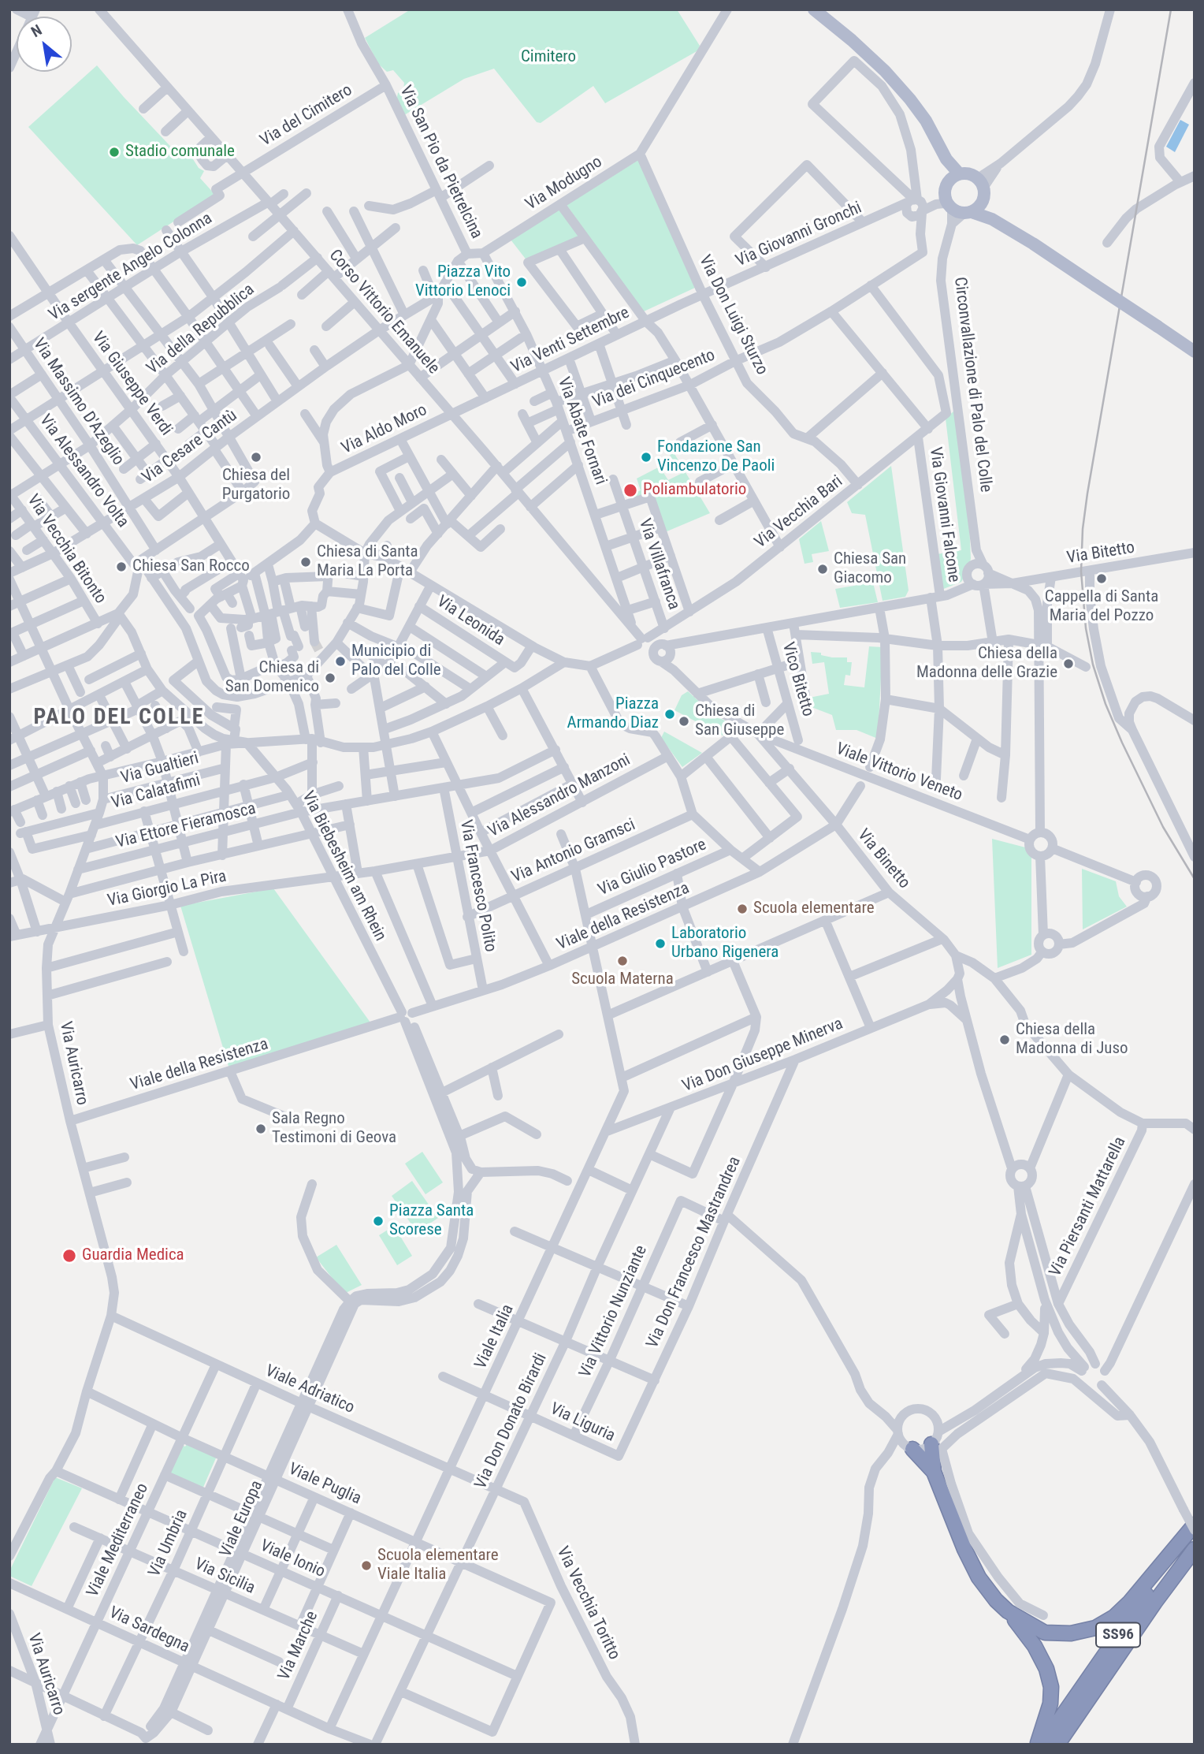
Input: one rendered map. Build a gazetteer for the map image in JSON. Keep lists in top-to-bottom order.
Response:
{
  "streets": {
    "highway": ["SS96"],
    "street": [
      "Via del Cimitero",
      "Via San Pio da Pietrelcina",
      "Via Modugno",
      "Via Giovanni Gronchi",
      "Via sergente Angelo Colonna",
      "Corso Vittorio Emanuele",
      "Via Don Luigi Sturzo",
      "Via della Repubblica",
      "Via Venti Settembre",
      "Via dei Cinquecento",
      "Via Giuseppe Verdi",
      "Circonvallazione di Palo del Colle",
      "Via Massimo D'Azeglio",
      "Via Aldo Moro",
      "Via Abate Fornari",
      "Via Cesare Cantù",
      "Via Alessandro Volta",
      "Via Vecchia Bari",
      "Via Giovanni Falcone",
      "Via Vecchia Bitonto",
      "Via Bitetto",
      "Via Villafranca",
      "Via Leonida",
      "Vico Bitetto",
      "Via Gualtieri",
      "Viale Vittorio Veneto",
      "Via Calatafimi",
      "Via Alessandro Manzoni",
      "Via Ettore Fieramosca",
      "Via Antonio Gramsci",
      "Via Binetto",
      "Via Biebesheim am Rhein",
      "Via Giulio Pastore",
      "Via Francesco Polito",
      "Via Giorgio La Pira",
      "Viale della Resistenza",
      "Via Don Giuseppe Minerva",
      "Via Auricarro",
      "Via Piersanti Mattarella",
      "Via Don Francesco Mastrandrea",
      "Via Vittorio Nunziante",
      "Viale Italia",
      "Viale Adriatico",
      "Via Don Donato Birardi",
      "Via Liguria",
      "Viale Puglia",
      "Viale Europa",
      "Viale Mediterraneo",
      "Via Umbria",
      "Viale Ionio",
      "Via Sicilia",
      "Via Vecchia Toritto",
      "Via Sardegna",
      "Via Marche"
    ]
  },
  "crossings": [
    ["Via del Cimitero", "Via San Pio da Pietrelcina"],
    ["Via del Cimitero", "Corso Vittorio Emanuele"],
    ["Via San Pio da Pietrelcina", "Via Modugno"],
    ["Via Modugno", "Via Don Luigi Sturzo"],
    ["Via Modugno", "Via Abate Fornari"],
    ["Via Giovanni Gronchi", "Via Don Luigi Sturzo"],
    ["Via Giovanni Gronchi", "Via Venti Settembre"],
    ["Via Giovanni Gronchi", "Via dei Cinquecento"],
    ["Via sergente Angelo Colonna", "Corso Vittorio Emanuele"],
    ["Via sergente Angelo Colonna", "Via Giuseppe Verdi"],
    ["Via sergente Angelo Colonna", "Via Massimo D'Azeglio"],
    ["Corso Vittorio Emanuele", "Via della Repubblica"],
    ["Corso Vittorio Emanuele", "Via Venti Settembre"],
    ["Corso Vittorio Emanuele", "Via Aldo Moro"],
    ["Corso Vittorio Emanuele", "Via Abate Fornari"],
    ["Corso Vittorio Emanuele", "Via Cesare Cantù"],
    ["Corso Vittorio Emanuele", "Via Vecchia Bari"],
    ["Via Don Luigi Sturzo", "Via Venti Settembre"],
    ["Via Don Luigi Sturzo", "Via dei Cinquecento"],
    ["Via Don Luigi Sturzo", "Via Vecchia Bari"],
    ["Via della Repubblica", "Via Giuseppe Verdi"],
    ["Via della Repubblica", "Via Massimo D'Azeglio"],
    ["Via della Repubblica", "Via Alessandro Volta"],
    ["Via della Repubblica", "Via Vecchia Bitonto"],
    ["Via Venti Settembre", "Via Aldo Moro"],
    ["Via Venti Settembre", "Via Abate Fornari"],
    ["Via dei Cinquecento", "Via Abate Fornari"],
    ["Via dei Cinquecento", "Via Vecchia Bari"],
    ["Via Giuseppe Verdi", "Via Cesare Cantù"],
    ["Via Massimo D'Azeglio", "Via Cesare Cantù"],
    ["Via Cesare Cantù", "Via Alessandro Volta"],
    ["Via Cesare Cantù", "Via Vecchia Bitonto"],
    ["Via Vecchia Bari", "Via Giovanni Falcone"],
    ["Via Vecchia Bari", "Via Villafranca"],
    ["Via Gualtieri", "Via Auricarro"],
    ["Viale Vittorio Veneto", "Via Binetto"],
    ["Via Calatafimi", "Via Biebesheim am Rhein"],
    ["Via Calatafimi", "Via Auricarro"],
    ["Via Alessandro Manzoni", "Via Biebesheim am Rhein"],
    ["Via Alessandro Manzoni", "Via Francesco Polito"],
    ["Via Alessandro Manzoni", "Via Giorgio La Pira"],
    ["Via Ettore Fieramosca", "Via Biebesheim am Rhein"],
    ["Via Ettore Fieramosca", "Via Auricarro"],
    ["Via Antonio Gramsci", "Via Francesco Polito"],
    ["Via Antonio Gramsci", "Viale Italia"],
    ["Via Binetto", "Viale della Resistenza"],
    ["Via Binetto", "Via Don Giuseppe Minerva"],
    ["Via Biebesheim am Rhein", "Via Giorgio La Pira"],
    ["Via Biebesheim am Rhein", "Viale della Resistenza"],
    ["Via Giulio Pastore", "Viale Italia"],
    ["Via Francesco Polito", "Viale della Resistenza"],
    ["Via Giorgio La Pira", "Via Auricarro"],
    ["Viale della Resistenza", "Via Auricarro"],
    ["Viale della Resistenza", "Viale Italia"],
    ["Via Don Giuseppe Minerva", "Via Don Francesco Mastrandrea"],
    ["Via Don Giuseppe Minerva", "Viale Italia"],
    ["Via Don Giuseppe Minerva", "Via Don Donato Birardi"],
    ["Via Auricarro", "Viale Adriatico"],
    ["Via Auricarro", "Viale Puglia"],
    ["Via Auricarro", "Viale Mediterraneo"],
    ["Via Auricarro", "Viale Ionio"],
    ["Via Don Francesco Mastrandrea", "Via Vittorio Nunziante"],
    ["Via Don Francesco Mastrandrea", "Via Liguria"],
    ["Via Vittorio Nunziante", "Via Liguria"],
    ["Viale Italia", "Viale Adriatico"],
    ["Viale Italia", "Via Liguria"],
    ["Viale Italia", "Viale Puglia"],
    ["Viale Italia", "Viale Ionio"],
    ["Viale Italia", "Via Sicilia"],
    ["Viale Italia", "Via Sardegna"],
    ["Viale Adriatico", "Via Don Donato Birardi"],
    ["Viale Adriatico", "Viale Europa"],
    ["Viale Adriatico", "Viale Mediterraneo"],
    ["Viale Adriatico", "Via Umbria"],
    ["Viale Adriatico", "Via Vecchia Toritto"],
    ["Via Don Donato Birardi", "Via Liguria"],
    ["Via Don Donato Birardi", "Viale Puglia"],
    ["Via Don Donato Birardi", "Viale Ionio"],
    ["Via Don Donato Birardi", "Via Vecchia Toritto"],
    ["Viale Puglia", "Viale Europa"],
    ["Viale Puglia", "Viale Mediterraneo"],
    ["Viale Puglia", "Via Umbria"],
    ["Viale Puglia", "Viale Ionio"],
    ["Viale Europa", "Viale Ionio"],
    ["Viale Europa", "Via Sicilia"],
    ["Viale Europa", "Via Sardegna"],
    ["Viale Mediterraneo", "Viale Ionio"],
    ["Viale Mediterraneo", "Via Sicilia"],
    ["Viale Mediterraneo", "Via Sardegna"],
    ["Via Umbria", "Viale Ionio"],
    ["Via Umbria", "Via Sicilia"],
    ["Via Umbria", "Via Sardegna"],
    ["Viale Ionio", "Via Marche"],
    ["Via Sicilia", "Via Marche"],
    ["Via Sardegna", "Via Marche"]
  ],
  "districts": ["PALO DEL COLLE"],
  "parks": ["Cimitero"],
  "places": [
    "Stadio comunale",
    "Piazza Vito Vittorio Lenoci",
    "Chiesa del Purgatorio",
    "Fondazione San Vincenzo De Paoli",
    "Poliambulatorio",
    "Chiesa di Santa Maria La Porta",
    "Chiesa San Rocco",
    "Chiesa San Giacomo",
    "Cappella di Santa Maria del Pozzo",
    "Municipio di Palo del Colle",
    "Chiesa della Madonna delle Grazie",
    "Chiesa di San Domenico",
    "Piazza Armando Diaz",
    "Chiesa di San Giuseppe",
    "Scuola elementare",
    "Laboratorio Urbano Rigenera",
    "Scuola Materna",
    "Chiesa della Madonna di Juso",
    "Sala Regno Testimoni di Geova",
    "Piazza Santa Scorese",
    "Guardia Medica",
    "Scuola elementare Viale Italia"
  ],
  "north": "top left"
}
